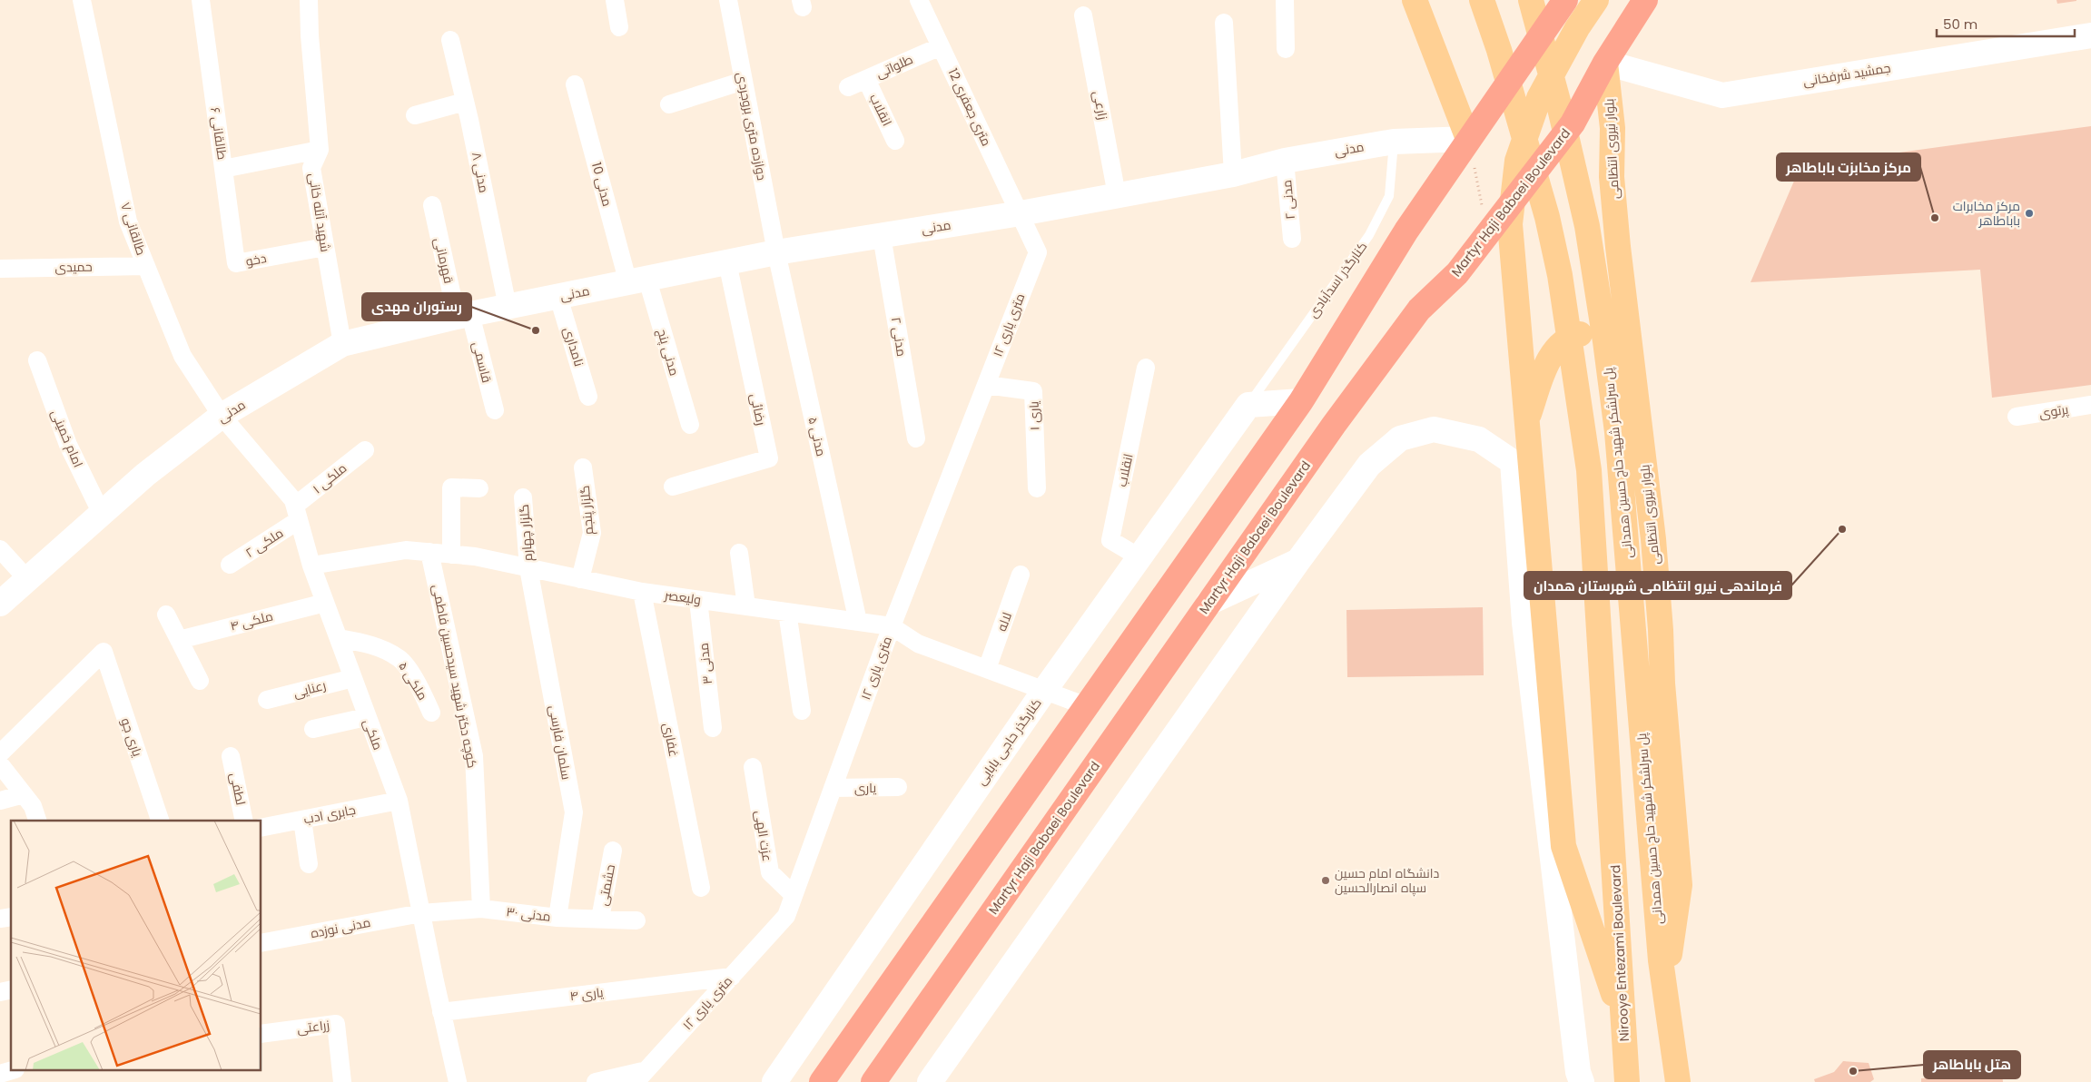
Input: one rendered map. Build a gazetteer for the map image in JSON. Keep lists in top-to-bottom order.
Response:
{
  "streets": {
    "highway": ["Martyr Haji Babaei Boulevard"],
    "main road": [
      "جمشید شرفخانی",
      "مدنی",
      "بلوار نیروی انتظامی",
      "پل سرلشکر شهید حاج حسین همدانی",
      "کنارگذر حاجی بابایی",
      "Nirooye Entezami Boulevard"
    ],
    "street": [
      "طلواتی",
      "زارعی",
      "12 متری جعفری",
      "انقلاب",
      "دوازده متری بروجردی",
      "طالقانی ۶",
      "مدنی ۸",
      "مدنی 10",
      "مدنی ۲",
      "شهید آتله خانی",
      "طالقانی ۷",
      "دخو",
      "قهرمانی",
      "حمیدی",
      "۱۲ متری یاری",
      "نامداری",
      "مدنی پنج",
      "قاسمی",
      "رضائی",
      "پرتوی",
      "یاری ۱",
      "مدنی ۵",
      "امام خمینی",
      "ملکی ۱",
      "گلزار پنجم",
      "گلزار چهارم",
      "ملکی ۲",
      "ولیعصر",
      "ملکی ۴",
      "لاله",
      "مدنی ۳",
      "کوچه دکتر شهید سیدحسین فاطمی",
      "ملکی ۵",
      "رعنایی",
      "ملکی",
      "یاری جو",
      "غفاری",
      "سلمان فارسی",
      "یاری",
      "لطفی",
      "جابری ادب",
      "عزت الهی",
      "حشمتی",
      "مدنی ۳۰",
      "مدنی نوزده",
      "یاری ۴",
      "زراعتی"
    ],
    "lane": ["کنارگذر اسدآبادی"]
  },
  "crossings": [
    ["طلواتی", "12 متری جعفری"],
    ["طلواتی", "انقلاب"],
    ["جمشید شرفخانی", "بلوار نیروی انتظامی"],
    ["جمشید شرفخانی", "Martyr Haji Babaei Boulevard"],
    ["زارعی", "مدنی"],
    ["12 متری جعفری", "مدنی"],
    ["12 متری جعفری", "۱۲ متری یاری"],
    ["انقلاب", "کنارگذر حاجی بابایی"],
    ["دوازده متری بروجردی", "مدنی"],
    ["دوازده متری بروجردی", "مدنی ۵"],
    ["طالقانی ۶", "شهید آتله خانی"],
    ["طالقانی ۶", "دخو"],
    ["مدنی", "مدنی ۸"],
    ["مدنی", "مدنی 10"],
    ["مدنی", "مدنی ۲"],
    ["مدنی", "شهید آتله خانی"],
    ["مدنی", "طالقانی ۷"],
    ["مدنی", "قهرمانی"],
    ["مدنی", "کنارگذر اسدآبادی"],
    ["مدنی", "۱۲ متری یاری"],
    ["مدنی", "نامداری"],
    ["مدنی", "مدنی پنج"],
    ["مدنی", "قاسمی"],
    ["مدنی", "رضائی"],
    ["مدنی", "مدنی ۵"],
    ["مدنی", "امام خمینی"],
    ["مدنی", "ملکی"],
    ["بلوار نیروی انتظامی", "Martyr Haji Babaei Boulevard"],
    ["بلوار نیروی انتظامی", "پل سرلشکر شهید حاج حسین همدانی"],
    ["مدنی 10", "مدنی پنج"],
    ["شهید آتله خانی", "دخو"],
    ["طالقانی ۷", "حمیدی"],
    ["طالقانی ۷", "ملکی"],
    ["قهرمانی", "قاسمی"],
    ["کنارگذر اسدآبادی", "کنارگذر حاجی بابایی"],
    ["۱۲ متری یاری", "یاری ۱"],
    ["۱۲ متری یاری", "ولیعصر"],
    ["۱۲ متری یاری", "یاری"],
    ["۱۲ متری یاری", "عزت الهی"],
    ["۱۲ متری یاری", "یاری ۴"],
    ["مدنی ۵", "ولیعصر"],
    ["ملکی ۱", "ملکی ۲"],
    ["ملکی ۱", "ملکی"],
    ["گلزار پنجم", "ولیعصر"],
    ["گلزار چهارم", "ولیعصر"],
    ["گلزار چهارم", "سلمان فارسی"],
    ["ملکی ۲", "ملکی"],
    ["ولیعصر", "لاله"],
    ["ولیعصر", "مدنی ۳"],
    ["ولیعصر", "کوچه دکتر شهید سیدحسین فاطمی"],
    ["ولیعصر", "ملکی"],
    ["ولیعصر", "غفاری"],
    ["ولیعصر", "کنارگذر حاجی بابایی"],
    ["ولیعصر", "سلمان فارسی"],
    ["ملکی ۴", "ملکی"],
    ["کوچه دکتر شهید سیدحسین فاطمی", "مدنی ۳۰"],
    ["ملکی ۵", "ملکی"],
    ["رعنایی", "ملکی"],
    ["ملکی", "جابری ادب"],
    ["ملکی", "مدنی ۳۰"],
    ["ملکی", "مدنی نوزده"],
    ["ملکی", "یاری ۴"],
    ["سلمان فارسی", "مدنی ۳۰"],
    ["حشمتی", "مدنی ۳۰"],
    ["مدنی ۳۰", "مدنی نوزده"]
  ],
  "places": [
    "مرکز مخابرات باباطاهر",
    "مرکز مخابزت باباطاهر",
    "رستوران مهدی",
    "فرماندهی نیرو انتظامی شهرستان همدان",
    "دانشگاه امام حسین سپاه انصارالحسین",
    "هتل باباطاهر"
  ],
  "scale_bar": "50 m"
}
